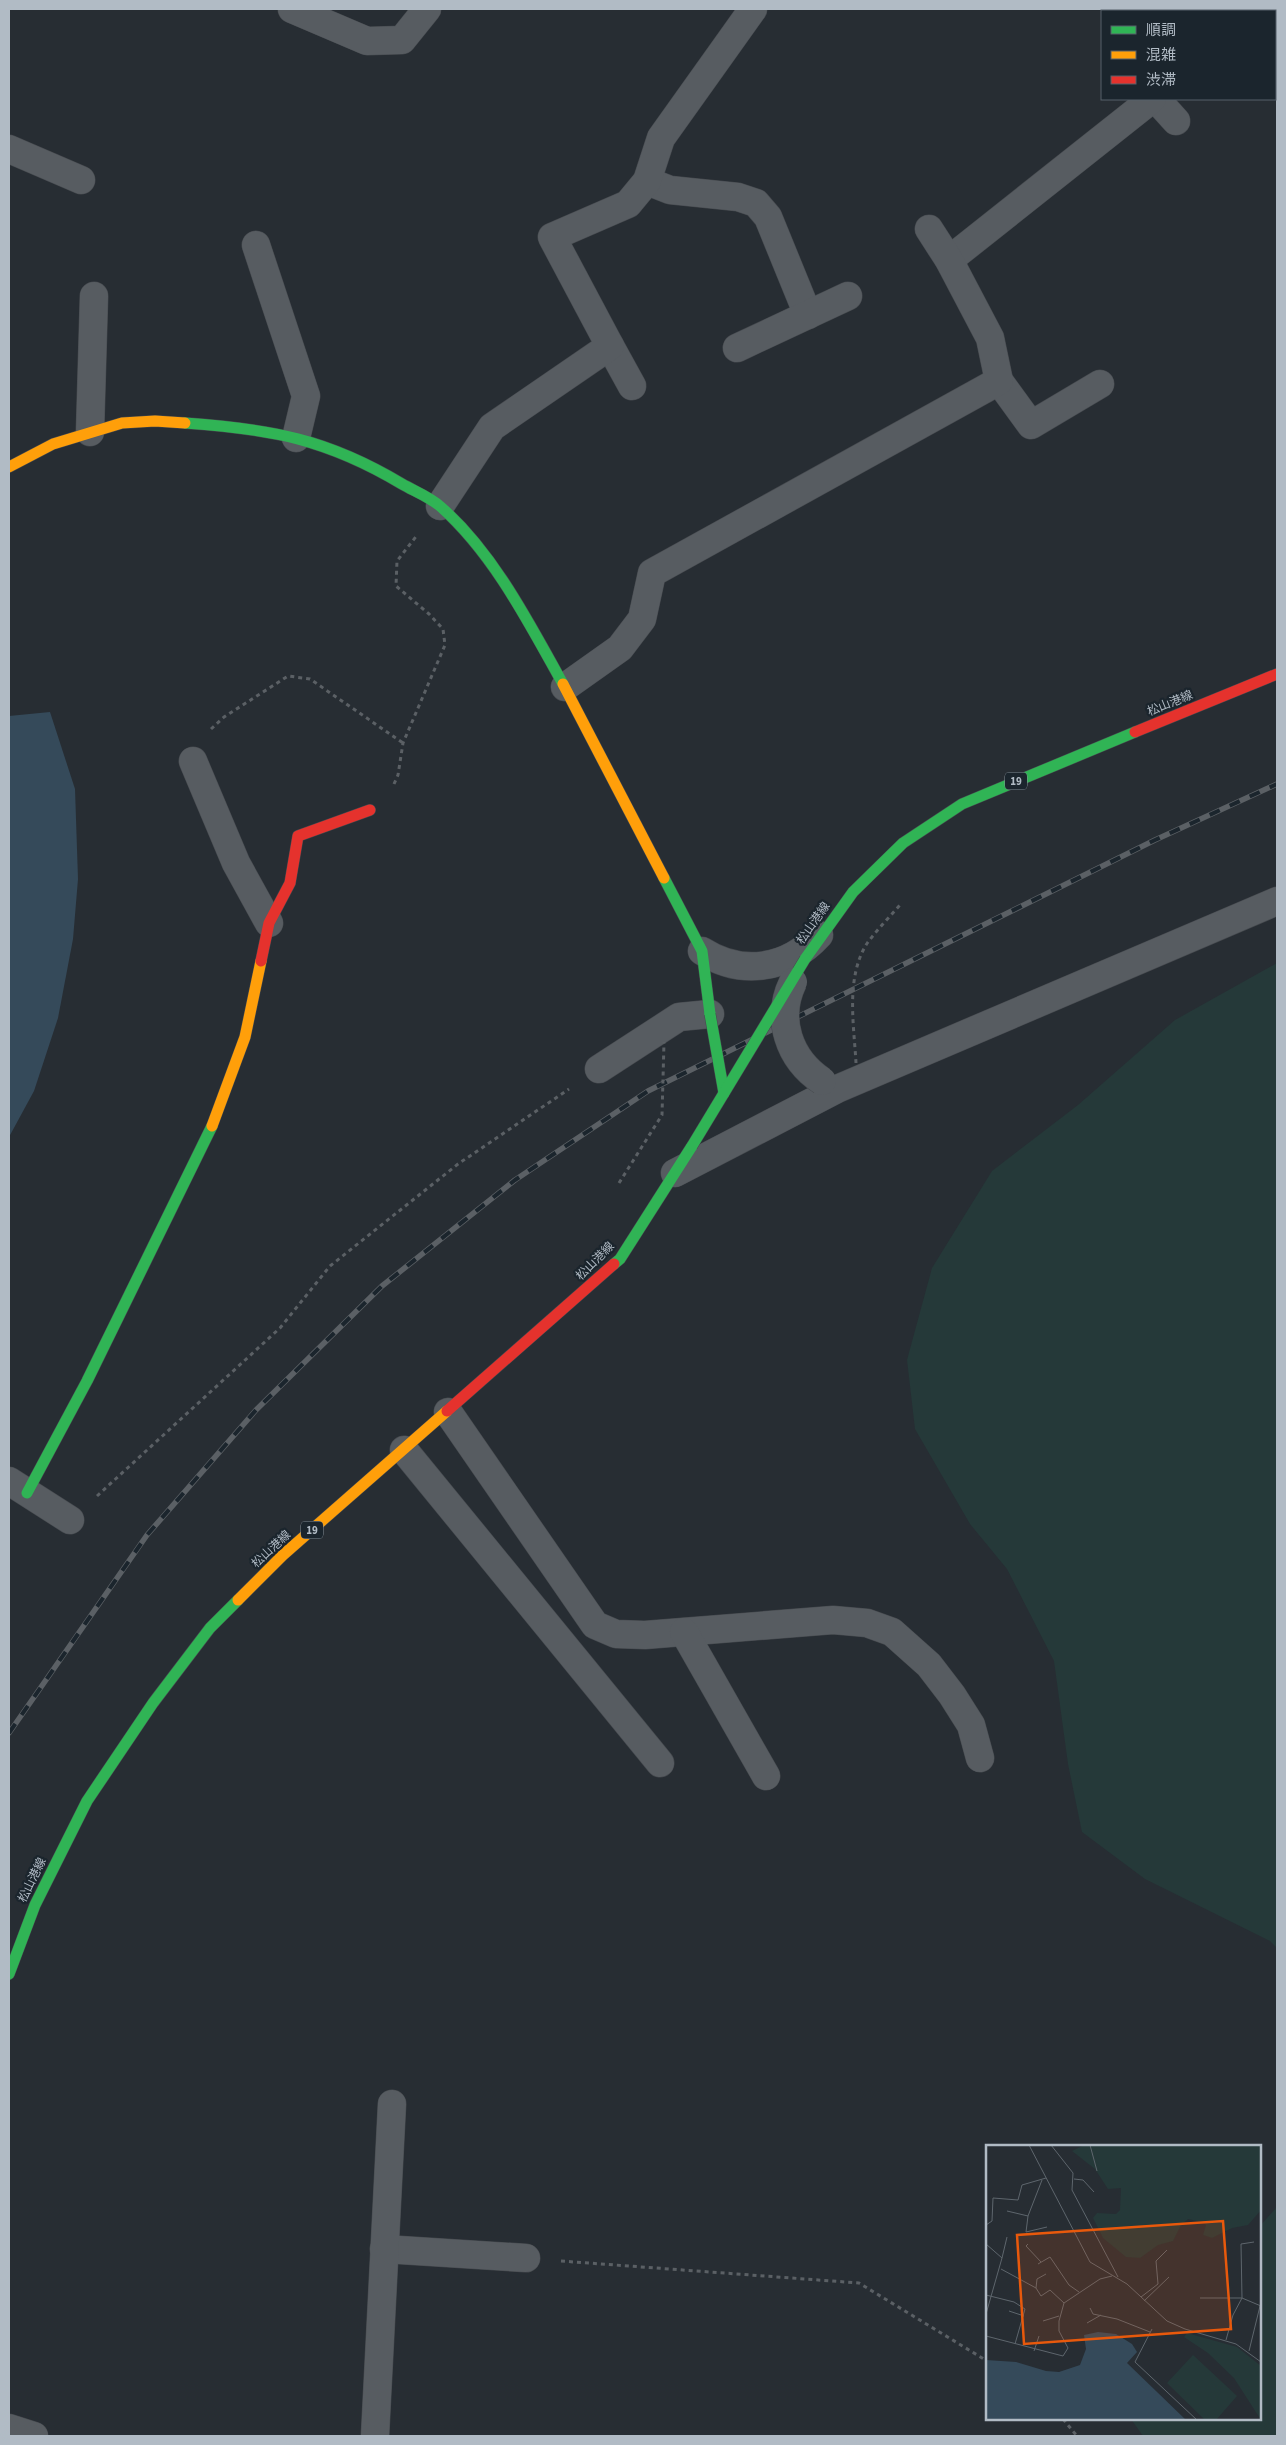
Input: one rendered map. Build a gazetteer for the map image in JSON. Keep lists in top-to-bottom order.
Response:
{
  "streets": {
    "street": ["松山港線", "19"]
  },
  "legend": ["順調", "混雑", "渋滞"]
}
